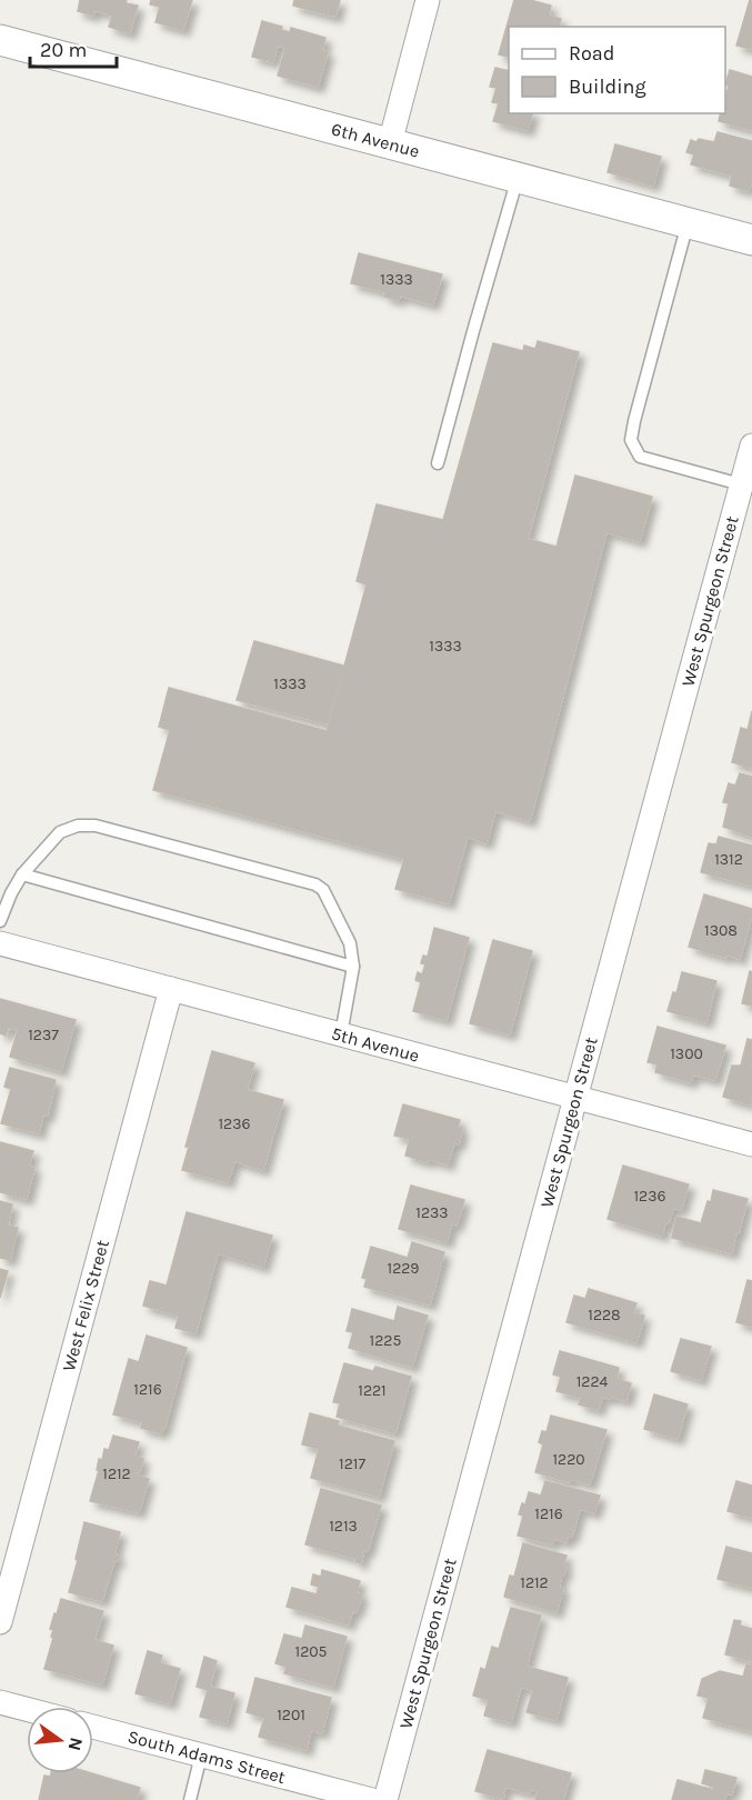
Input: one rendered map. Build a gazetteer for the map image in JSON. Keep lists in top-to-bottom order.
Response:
{
  "streets": {
    "street": [
      "6th Avenue",
      "West Spurgeon Street",
      "5th Avenue",
      "West Felix Street",
      "South Adams Street"
    ]
  },
  "crossings": [
    ["West Spurgeon Street", "5th Avenue"],
    ["5th Avenue", "West Felix Street"]
  ],
  "house_numbers": [
    "1333",
    "1333",
    "1333",
    "1312",
    "1308",
    "1237",
    "1300",
    "1236",
    "1236",
    "1233",
    "1229",
    "1228",
    "1225",
    "1224",
    "1216",
    "1221",
    "1220",
    "1217",
    "1212",
    "1216",
    "1213",
    "1212",
    "1205",
    "1201"
  ],
  "legend": ["Road", "Building"],
  "scale_bar": "20 m",
  "north": "right"
}
